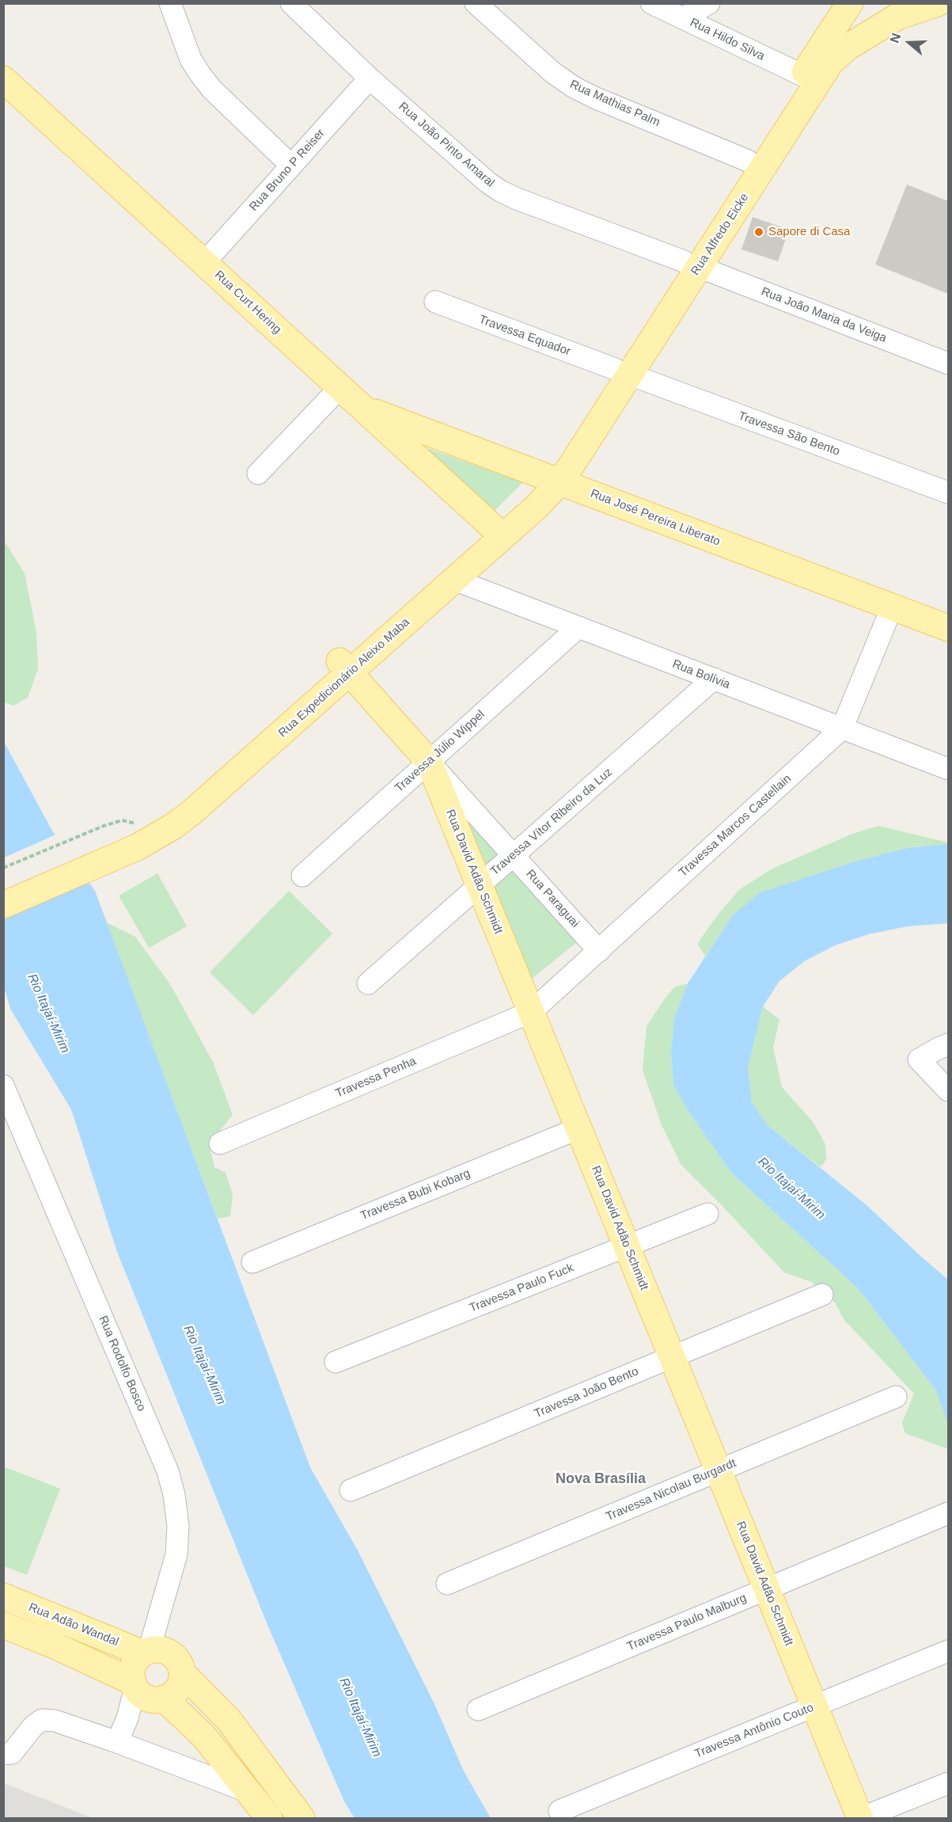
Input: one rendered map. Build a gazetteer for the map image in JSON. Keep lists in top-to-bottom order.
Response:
{
  "streets": {
    "main road": [
      "Rua Alfredo Eicke",
      "Rua Curt Hering",
      "Rua José Pereira Liberato",
      "Rua Expedicionário Aleixo Maba",
      "Rua David Adão Schmidt",
      "Rua Adão Wandal"
    ],
    "street": [
      "Rua Hildo Silva",
      "Rua Mathias Palm",
      "Rua João Pinto Amaral",
      "Rua Bruno P Reiser",
      "Rua João Maria da Veiga",
      "Travessa Equador",
      "Travessa São Bento",
      "Rua Bolívia",
      "Travessa Júlio Wippel",
      "Travessa Vítor Ribeiro da Luz",
      "Travessa Marcos Castellain",
      "Rua Paraguai",
      "Travessa Penha",
      "Travessa Bubi Kobarg",
      "Travessa Paulo Fuck",
      "Rua Rodolfo Bosco",
      "Travessa João Bento",
      "Travessa Nicolau Burgardt",
      "Travessa Paulo Malburg",
      "Travessa Antônio Couto"
    ]
  },
  "crossings": [
    ["Rua Hildo Silva", "Rua Alfredo Eicke"],
    ["Rua Mathias Palm", "Rua Alfredo Eicke"],
    ["Rua João Pinto Amaral", "Rua Bruno P Reiser"],
    ["Rua João Pinto Amaral", "Rua Alfredo Eicke"],
    ["Rua João Pinto Amaral", "Rua João Maria da Veiga"],
    ["Rua Bruno P Reiser", "Rua Curt Hering"],
    ["Rua Alfredo Eicke", "Rua João Maria da Veiga"],
    ["Rua Alfredo Eicke", "Travessa Equador"],
    ["Rua Alfredo Eicke", "Travessa São Bento"],
    ["Rua Alfredo Eicke", "Rua José Pereira Liberato"],
    ["Rua Alfredo Eicke", "Rua Expedicionário Aleixo Maba"],
    ["Rua Curt Hering", "Rua José Pereira Liberato"],
    ["Rua Curt Hering", "Rua Expedicionário Aleixo Maba"],
    ["Travessa Equador", "Travessa São Bento"],
    ["Rua José Pereira Liberato", "Rua Expedicionário Aleixo Maba"],
    ["Rua José Pereira Liberato", "Travessa Marcos Castellain"],
    ["Rua Bolívia", "Rua Expedicionário Aleixo Maba"],
    ["Rua Bolívia", "Travessa Júlio Wippel"],
    ["Rua Bolívia", "Travessa Vítor Ribeiro da Luz"],
    ["Rua Bolívia", "Travessa Marcos Castellain"],
    ["Rua Expedicionário Aleixo Maba", "Rua David Adão Schmidt"],
    ["Travessa Júlio Wippel", "Rua David Adão Schmidt"],
    ["Travessa Júlio Wippel", "Rua Paraguai"],
    ["Travessa Vítor Ribeiro da Luz", "Rua David Adão Schmidt"],
    ["Travessa Vítor Ribeiro da Luz", "Rua Paraguai"],
    ["Travessa Marcos Castellain", "Rua David Adão Schmidt"],
    ["Travessa Marcos Castellain", "Rua Paraguai"],
    ["Travessa Marcos Castellain", "Travessa Penha"],
    ["Rua David Adão Schmidt", "Rua Paraguai"],
    ["Rua David Adão Schmidt", "Travessa Penha"],
    ["Rua David Adão Schmidt", "Travessa Bubi Kobarg"],
    ["Rua David Adão Schmidt", "Travessa Paulo Fuck"],
    ["Rua David Adão Schmidt", "Travessa João Bento"],
    ["Rua David Adão Schmidt", "Travessa Nicolau Burgardt"],
    ["Rua David Adão Schmidt", "Travessa Paulo Malburg"],
    ["Rua David Adão Schmidt", "Travessa Antônio Couto"],
    ["Rua Rodolfo Bosco", "Rua Adão Wandal"]
  ],
  "districts": ["Nova Brasília"],
  "water": ["Rio Itajaí-Mirim"],
  "places": ["Sapore di Casa"],
  "north": "left"
}
